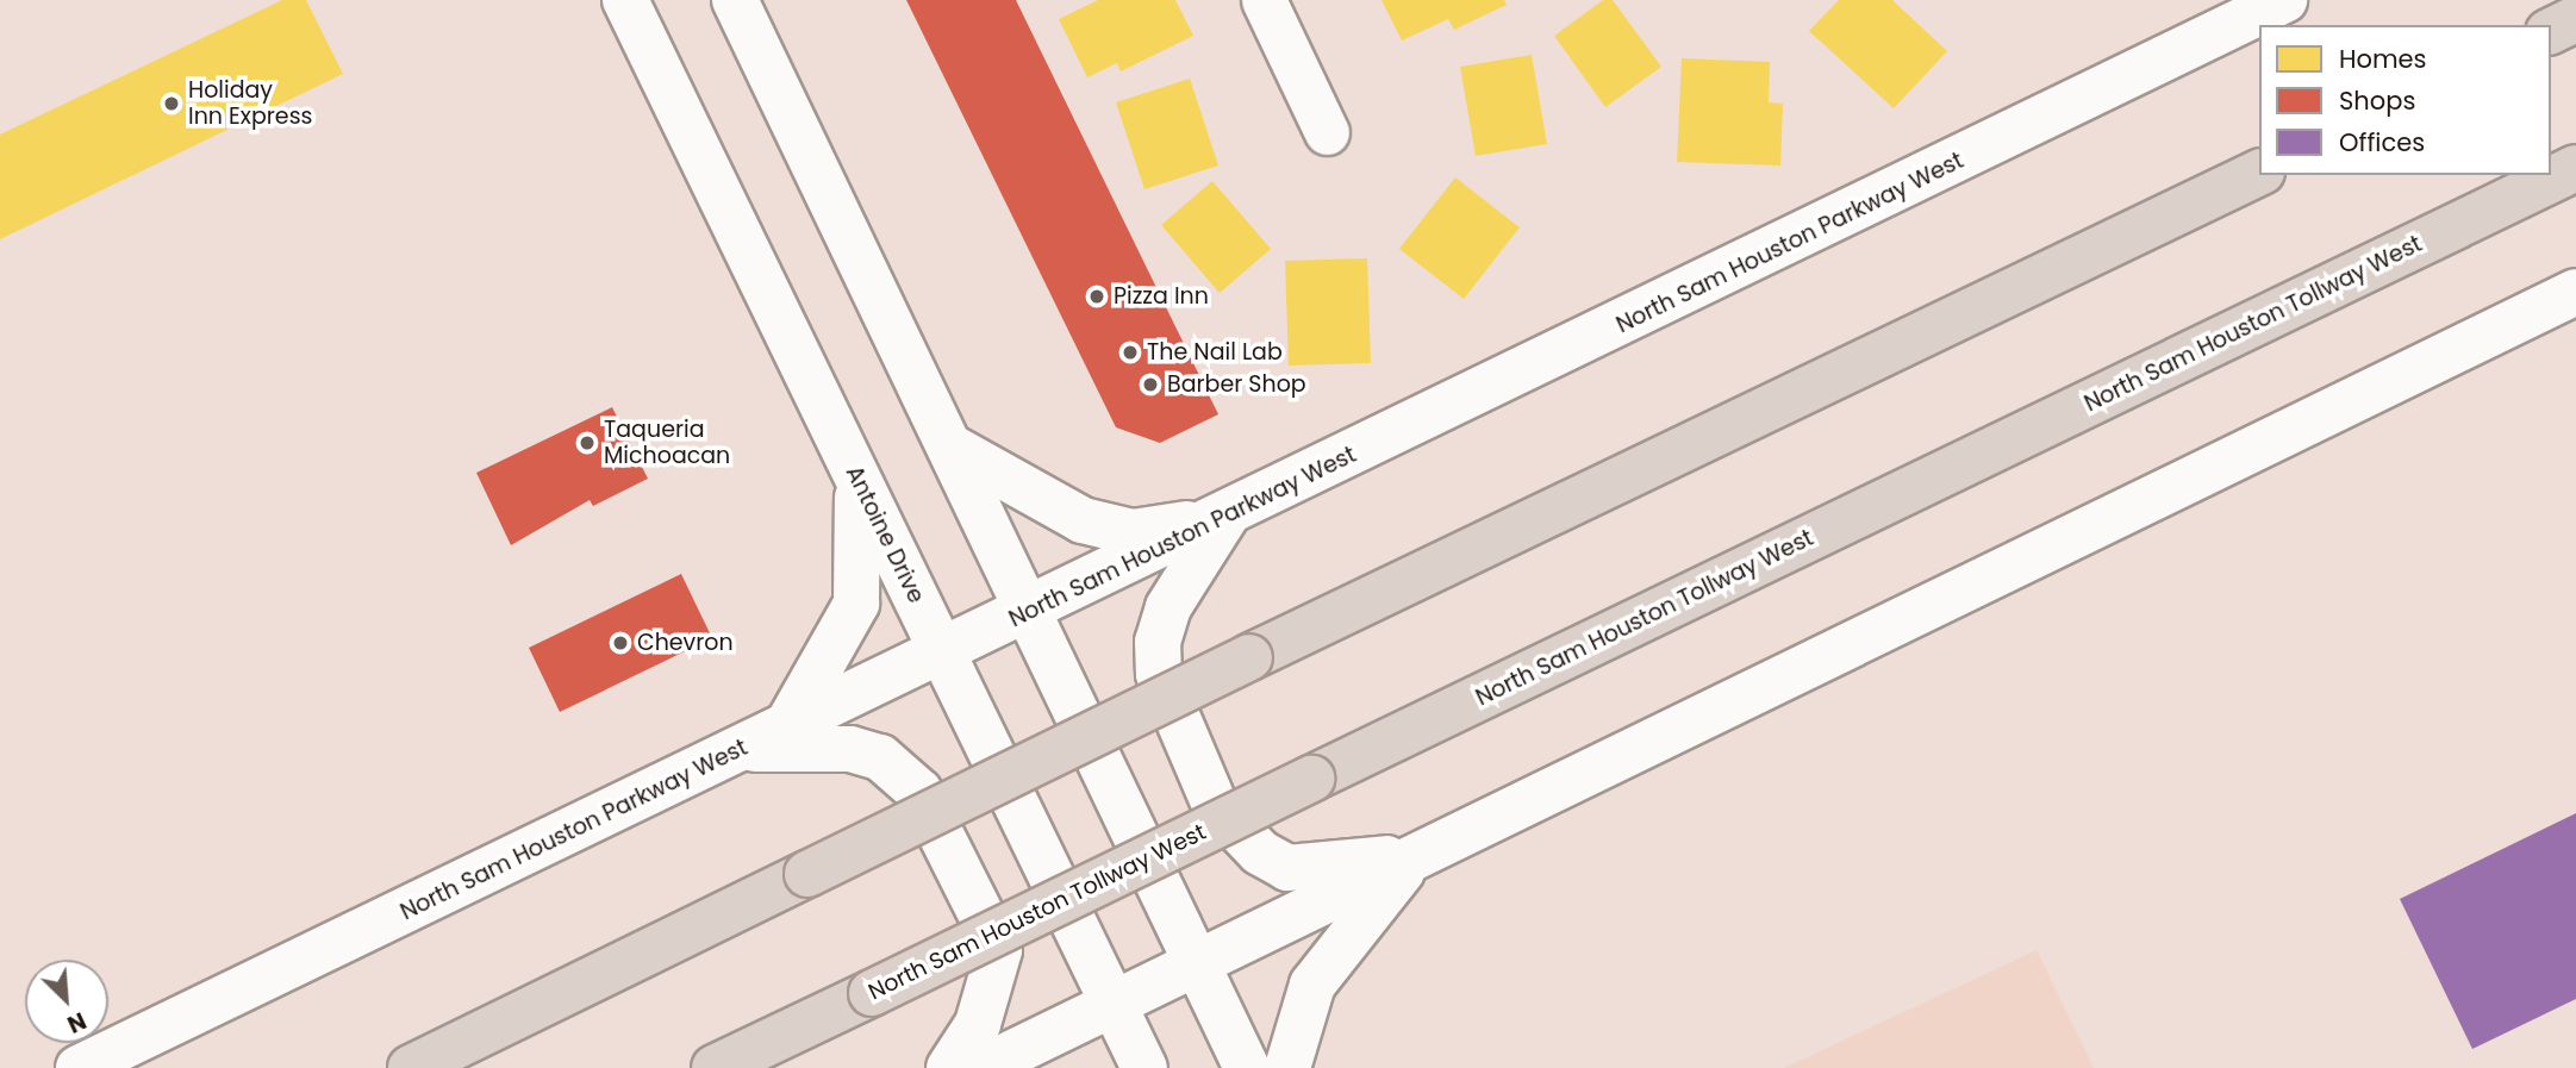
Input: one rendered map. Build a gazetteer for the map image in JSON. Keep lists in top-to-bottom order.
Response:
{
  "streets": {
    "highway": ["North Sam Houston Tollway West"],
    "main road": ["North Sam Houston Parkway West", "Antoine Drive"]
  },
  "crossings": [
    ["North Sam Houston Parkway West", "Antoine Drive"]
  ],
  "places": [
    "Holiday Inn Express",
    "Pizza Inn",
    "The Nail Lab",
    "Barber Shop",
    "Taqueria Michoacan",
    "Chevron"
  ],
  "legend": ["Homes", "Shops", "Offices"],
  "north": "bottom right"
}
